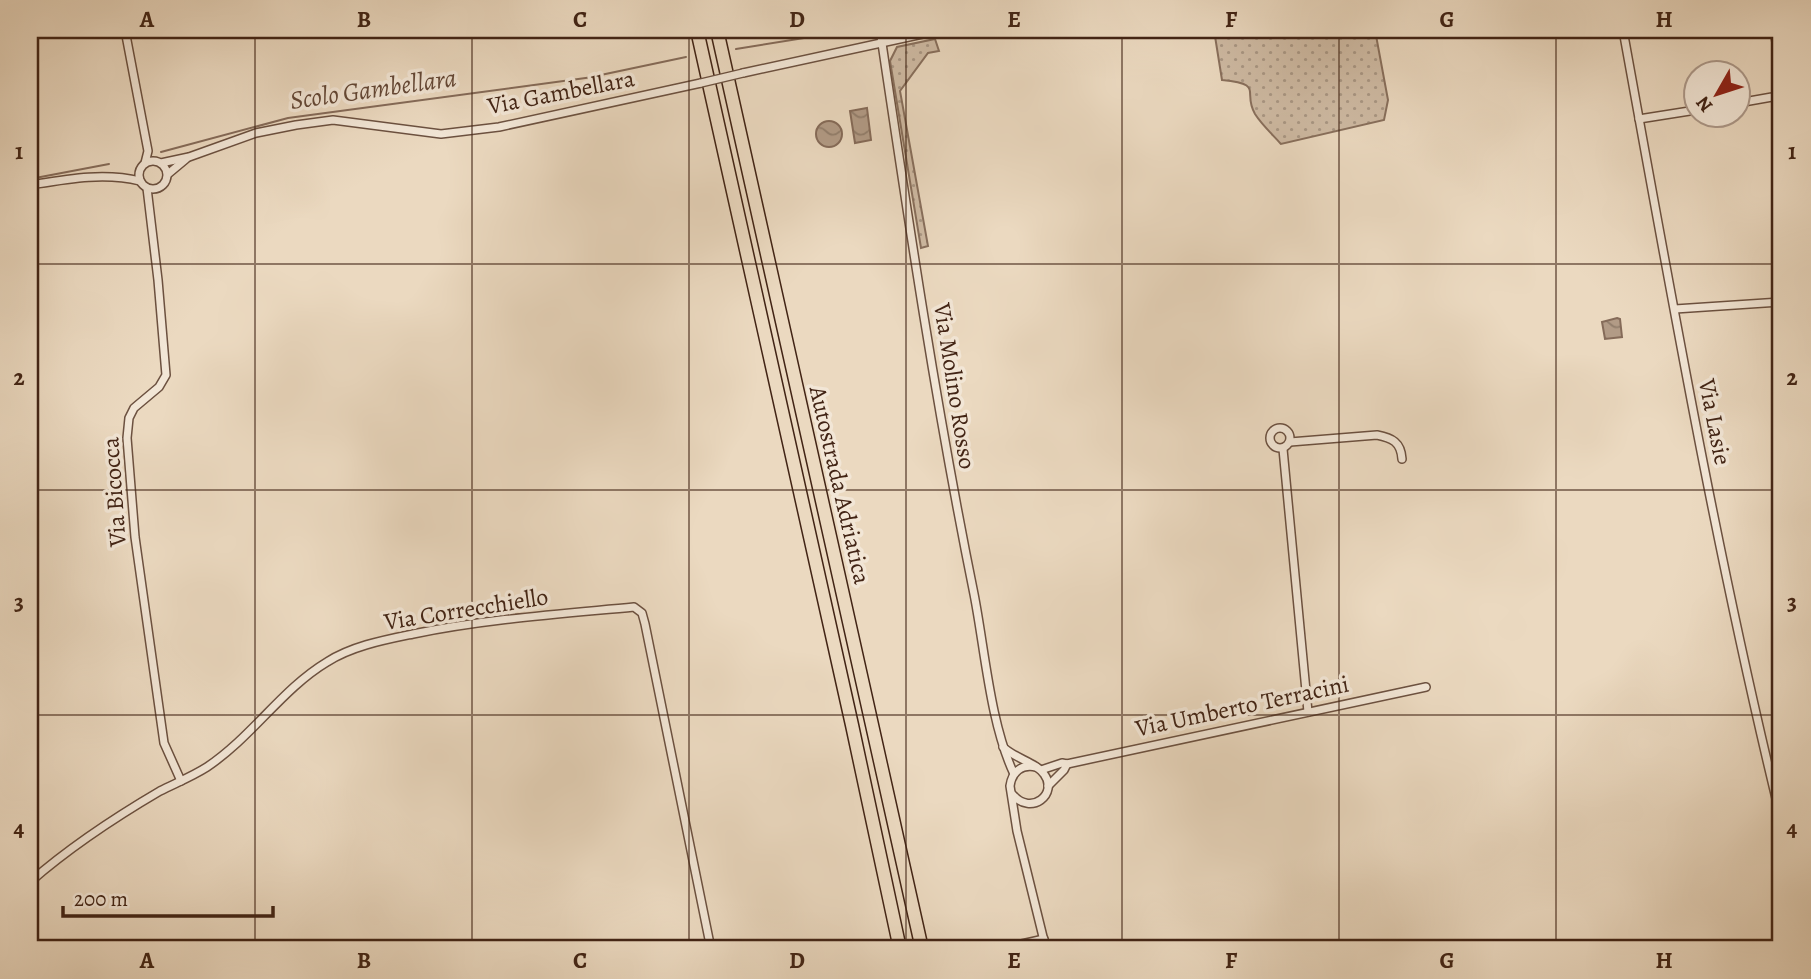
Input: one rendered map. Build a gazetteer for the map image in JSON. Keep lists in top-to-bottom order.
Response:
{
  "streets": {
    "highway": ["Autostrada Adriatica"],
    "street": [
      "Via Gambellara",
      "Via Molino Rosso",
      "Via Lasie",
      "Via Bicocca",
      "Via Correcchiello",
      "Via Umberto Terracini"
    ]
  },
  "crossings": [
    ["Via Gambellara", "Via Molino Rosso"],
    ["Via Gambellara", "Via Bicocca"],
    ["Via Molino Rosso", "Via Umberto Terracini"],
    ["Via Bicocca", "Via Correcchiello"]
  ],
  "water": ["Scolo Gambellara"],
  "scale_bar": "200 m",
  "north": "bottom left",
  "grid": {
    "columns": [
      "A",
      "B",
      "C",
      "D",
      "E",
      "F",
      "G",
      "H"
    ],
    "rows": [
      "1",
      "2",
      "3",
      "4"
    ]
  }
}
